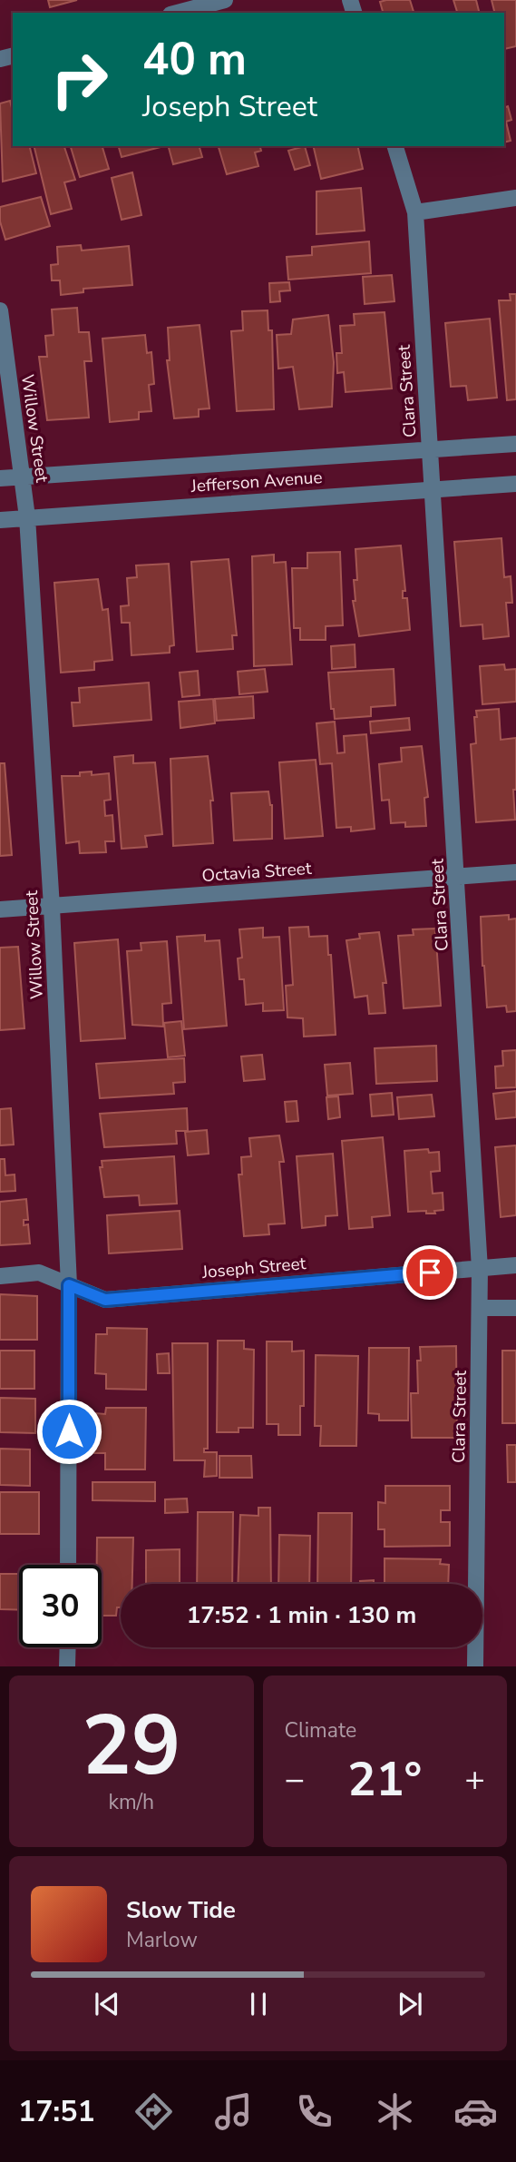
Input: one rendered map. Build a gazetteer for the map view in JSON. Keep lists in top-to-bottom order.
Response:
{
  "streets": {
    "street": [
      "Clara Street",
      "Willow Street",
      "Jefferson Avenue",
      "Octavia Street",
      "Joseph Street"
    ]
  },
  "crossings": [
    ["Clara Street", "Jefferson Avenue"],
    ["Clara Street", "Octavia Street"],
    ["Clara Street", "Joseph Street"],
    ["Willow Street", "Jefferson Avenue"],
    ["Willow Street", "Octavia Street"],
    ["Willow Street", "Joseph Street"]
  ],
  "page": {
    "turn": ["40 m", "Joseph Street"],
    "limit": "30",
    "trip": "17:52 · 1 min · 130 m",
    "tile": [
      ["29", "km/h"],
      "Climate"
    ],
    "heat": ["−", "21°", "+"],
    "song": ["Slow Tide", "Marlow"],
    "tabs": "17:51"
  }
}
